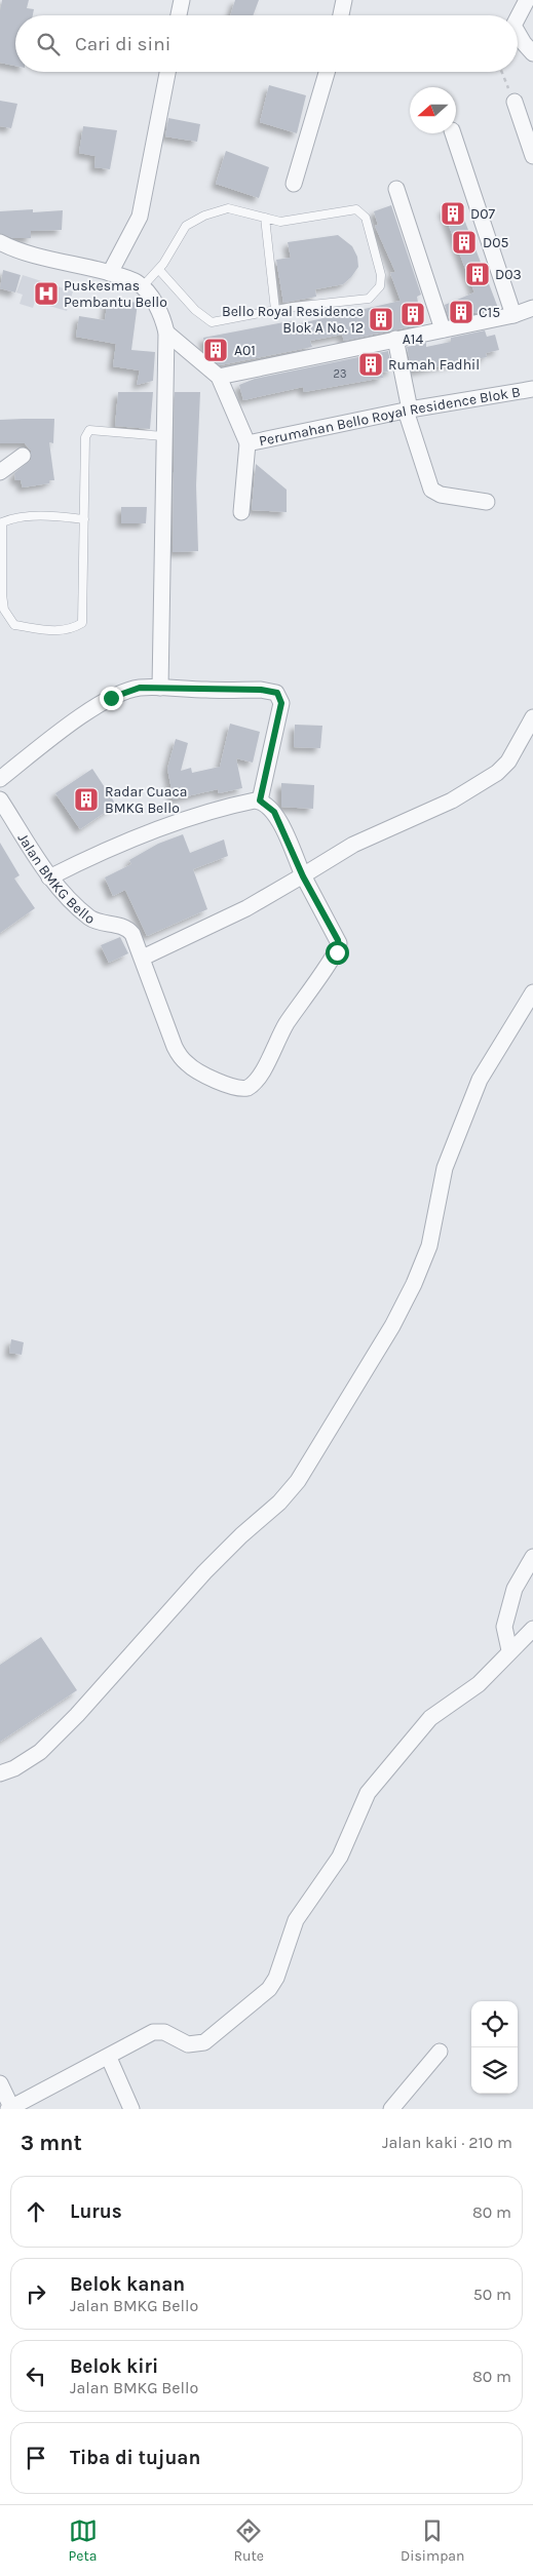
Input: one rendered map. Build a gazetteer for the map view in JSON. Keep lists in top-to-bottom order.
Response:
{
  "streets": {
    "street": ["Perumahan Bello Royal Residence Blok B", "Jalan BMKG Bello"]
  },
  "places": {
    "building": [
      "D07",
      "D05",
      "D03",
      "C15",
      "A14",
      "Bello Royal Residence Blok A No. 12",
      "A01",
      "Rumah Fadhil",
      "Radar Cuaca BMKG Bello"
    ],
    "hospital": ["Puskesmas Pembantu Bello"]
  },
  "house_numbers": ["23"],
  "north": "left",
  "page": {
    "search": "Cari di sini",
    "heading": ["3 mnt", "Jalan kaki · 210 m"],
    "list": [
      ["Lurus", "80 m"],
      ["Belok kanan", "Jalan BMKG Bello", "50 m"],
      ["Belok kiri", "Jalan BMKG Bello", "80 m"],
      "Tiba di tujuan"
    ],
    "nav": ["Peta", "Rute", "Disimpan"]
  }
}
